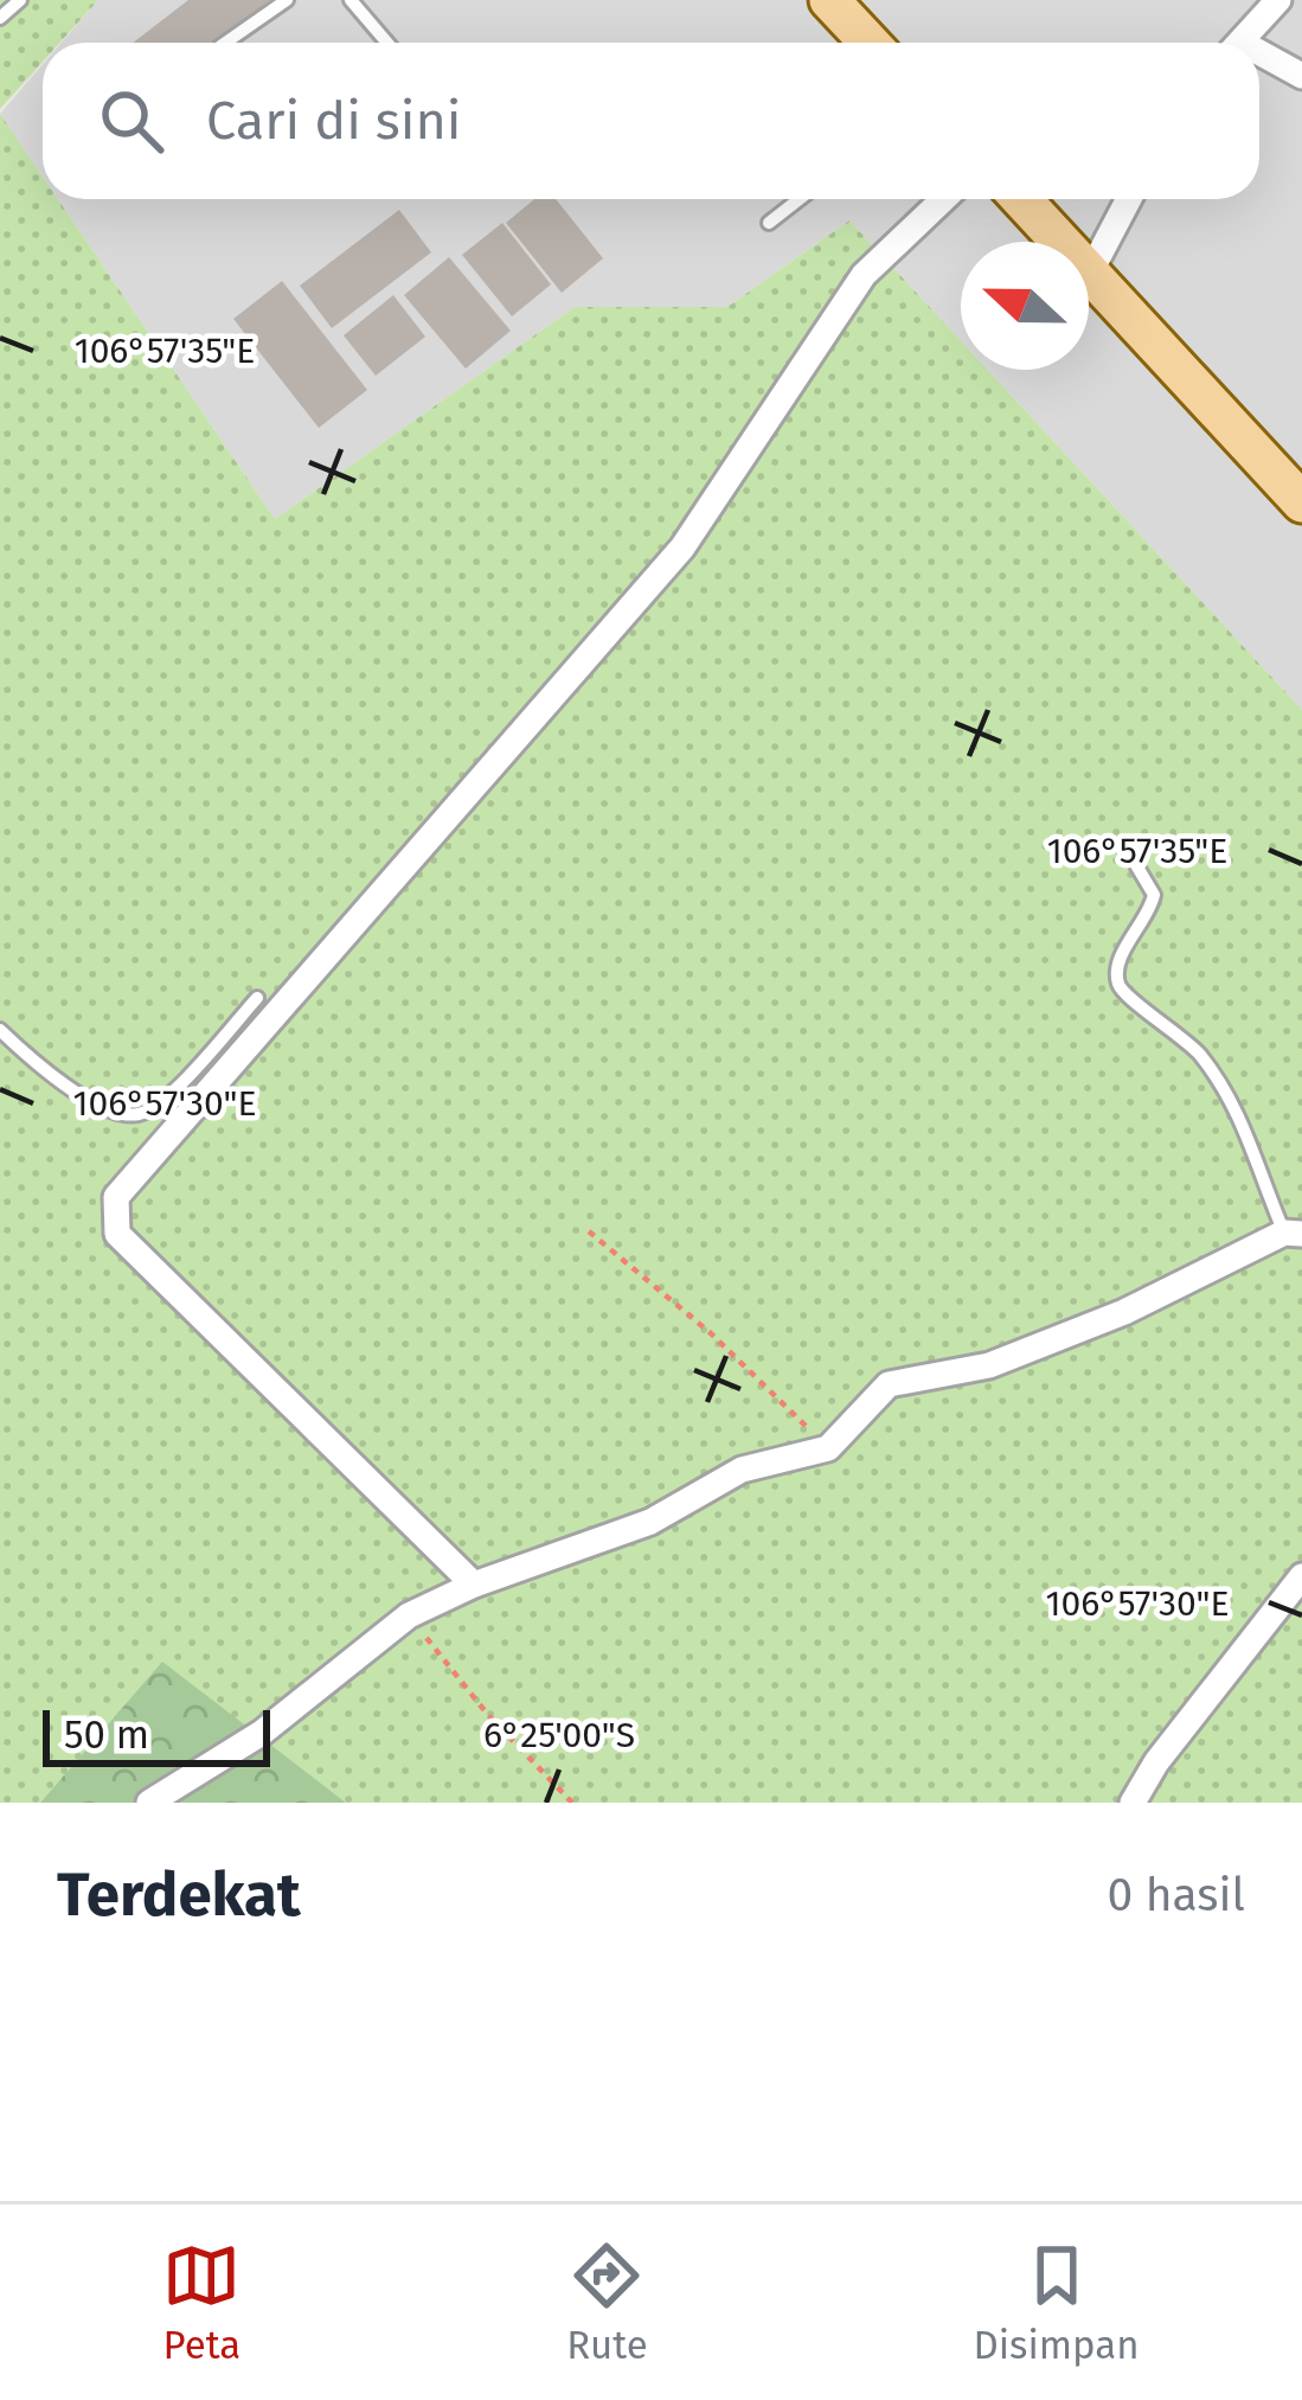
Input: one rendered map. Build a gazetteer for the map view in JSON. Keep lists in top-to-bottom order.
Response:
{
  "scale_bar": "50 m",
  "north": "left",
  "page": {
    "search": "Cari di sini",
    "scale": "50 m",
    "heading": ["Terdekat", "0 hasil"],
    "nav": ["Peta", "Rute", "Disimpan"]
  },
  "coordinates": ["106°57'35\"E", "106°57'30\"E", "6°25'00\"S"]
}
